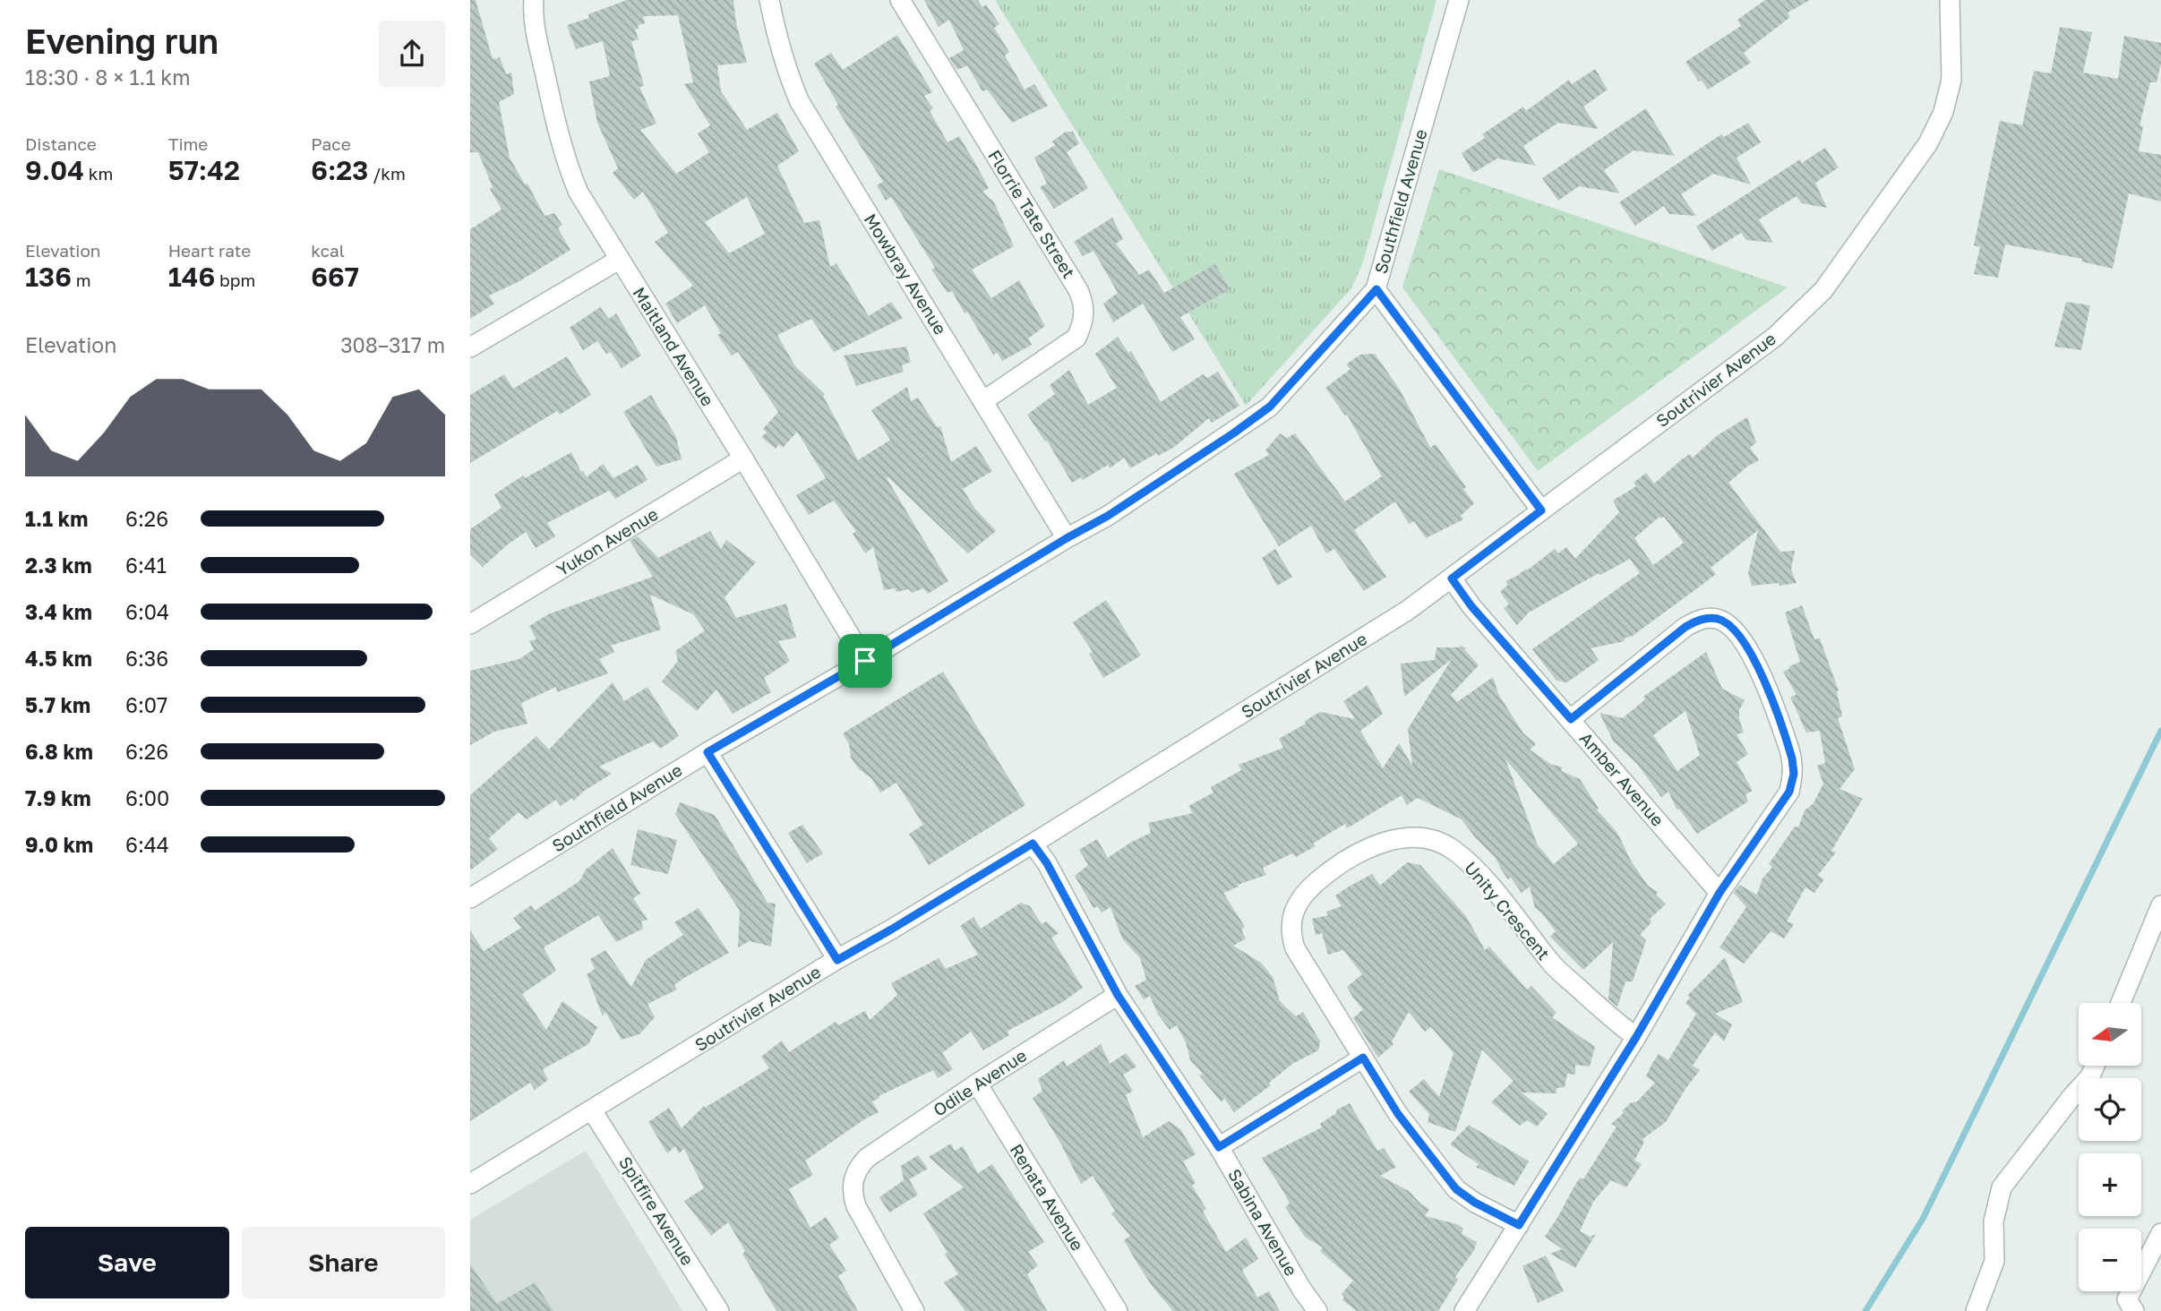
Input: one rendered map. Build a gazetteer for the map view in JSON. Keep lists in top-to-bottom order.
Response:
{
  "streets": {
    "street": [
      "Southfield Avenue",
      "Florrie Tate Street",
      "Mowbray Avenue",
      "Maitland Avenue",
      "Soutrivier Avenue",
      "Yukon Avenue",
      "Amber Avenue",
      "Unity Crescent",
      "Odile Avenue",
      "Renata Avenue",
      "Spitfire Avenue",
      "Sabina Avenue"
    ]
  },
  "crossings": [
    ["Southfield Avenue", "Mowbray Avenue"],
    ["Southfield Avenue", "Maitland Avenue"],
    ["Florrie Tate Street", "Mowbray Avenue"],
    ["Maitland Avenue", "Yukon Avenue"],
    ["Soutrivier Avenue", "Amber Avenue"],
    ["Soutrivier Avenue", "Spitfire Avenue"],
    ["Soutrivier Avenue", "Sabina Avenue"],
    ["Odile Avenue", "Renata Avenue"],
    ["Odile Avenue", "Sabina Avenue"]
  ],
  "north": "left",
  "page": {
    "heading": ["Evening run", "18:30 · 8 × 1.1 km"],
    "stats": [
      ["Distance", "9.04 km"],
      ["Time", "57:42"],
      ["Pace", "6:23 /km"],
      ["Elevation", "136 m"],
      ["Heart rate", "146 bpm"],
      ["kcal", "667"]
    ],
    "chart": ["Elevation", "308–317 m"],
    "list": [
      {
        "name": "1.1 km",
        "note": "6:26"
      },
      {
        "name": "2.3 km",
        "note": "6:41"
      },
      {
        "name": "3.4 km",
        "note": "6:04"
      },
      {
        "name": "4.5 km",
        "note": "6:36"
      },
      {
        "name": "5.7 km",
        "note": "6:07"
      },
      {
        "name": "6.8 km",
        "note": "6:26"
      },
      {
        "name": "7.9 km",
        "note": "6:00"
      },
      {
        "name": "9.0 km",
        "note": "6:44"
      }
    ],
    "map_buttons": ["+", "−"],
    "buttons": ["Save", "Share"]
  }
}
